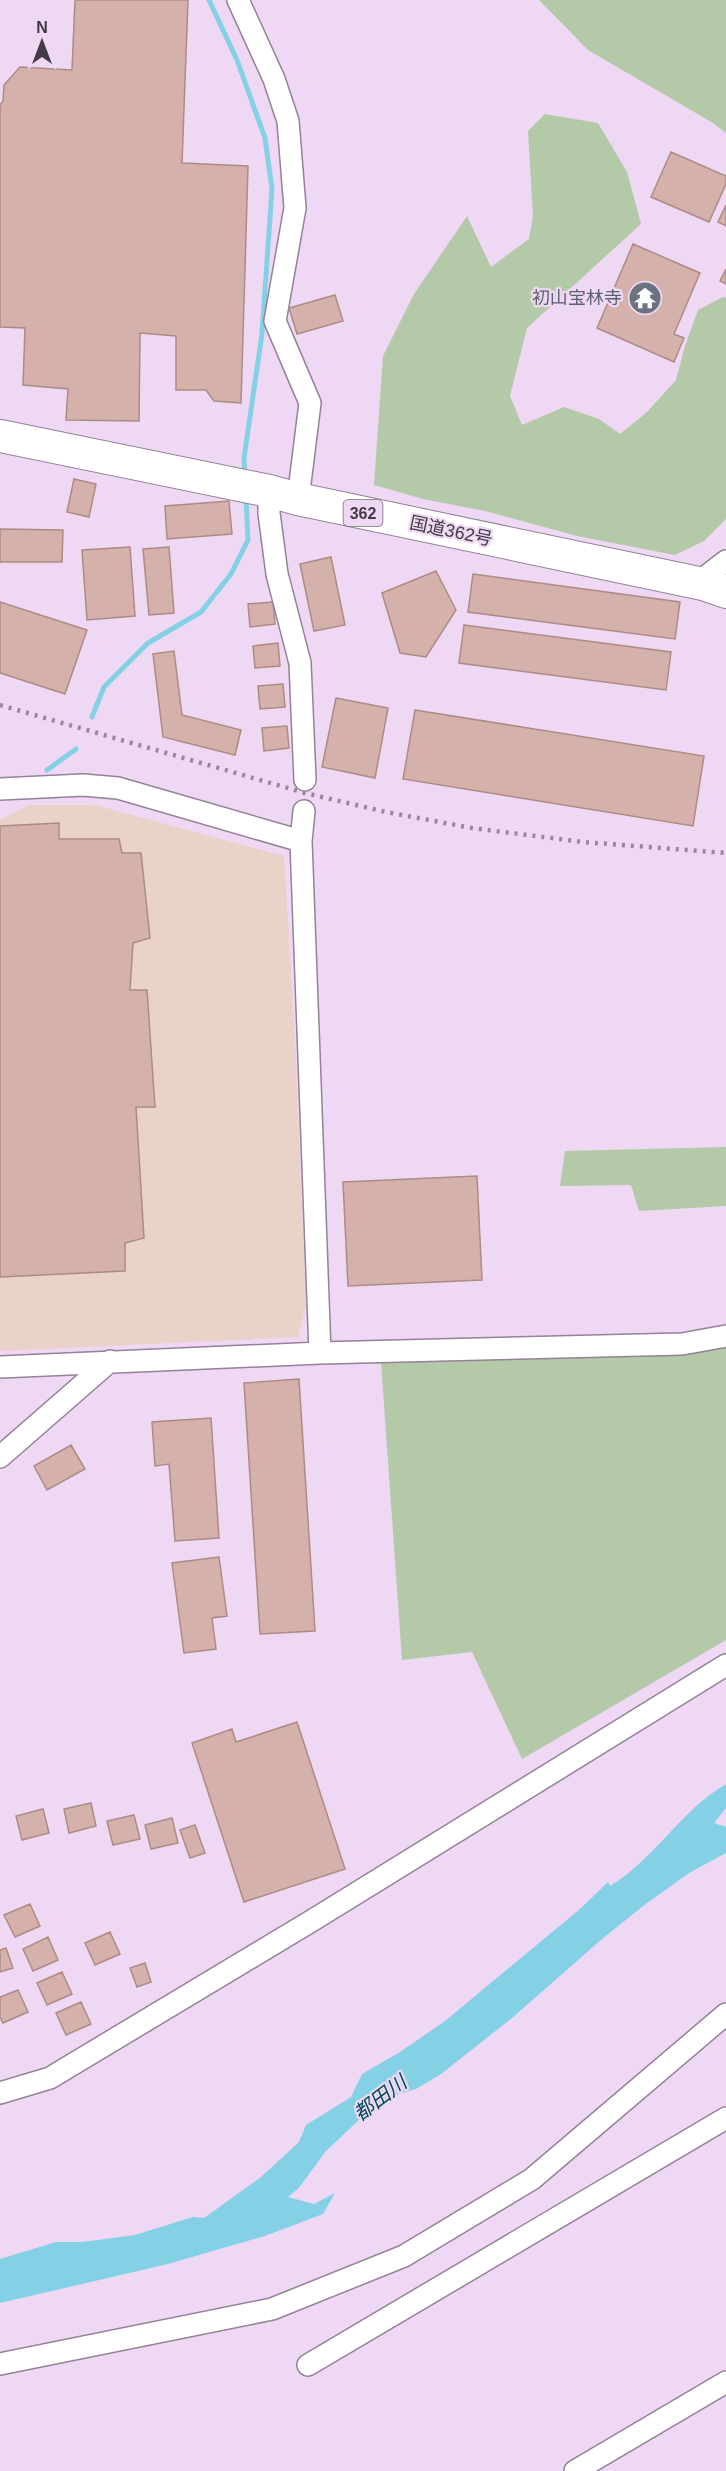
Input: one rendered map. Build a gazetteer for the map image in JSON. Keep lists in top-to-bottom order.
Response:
{
  "streets": {
    "highway": ["362", "国道362号"]
  },
  "water": ["都田川"],
  "places": {
    "temple": ["初山宝林寺"]
  },
  "north": "top"
}
